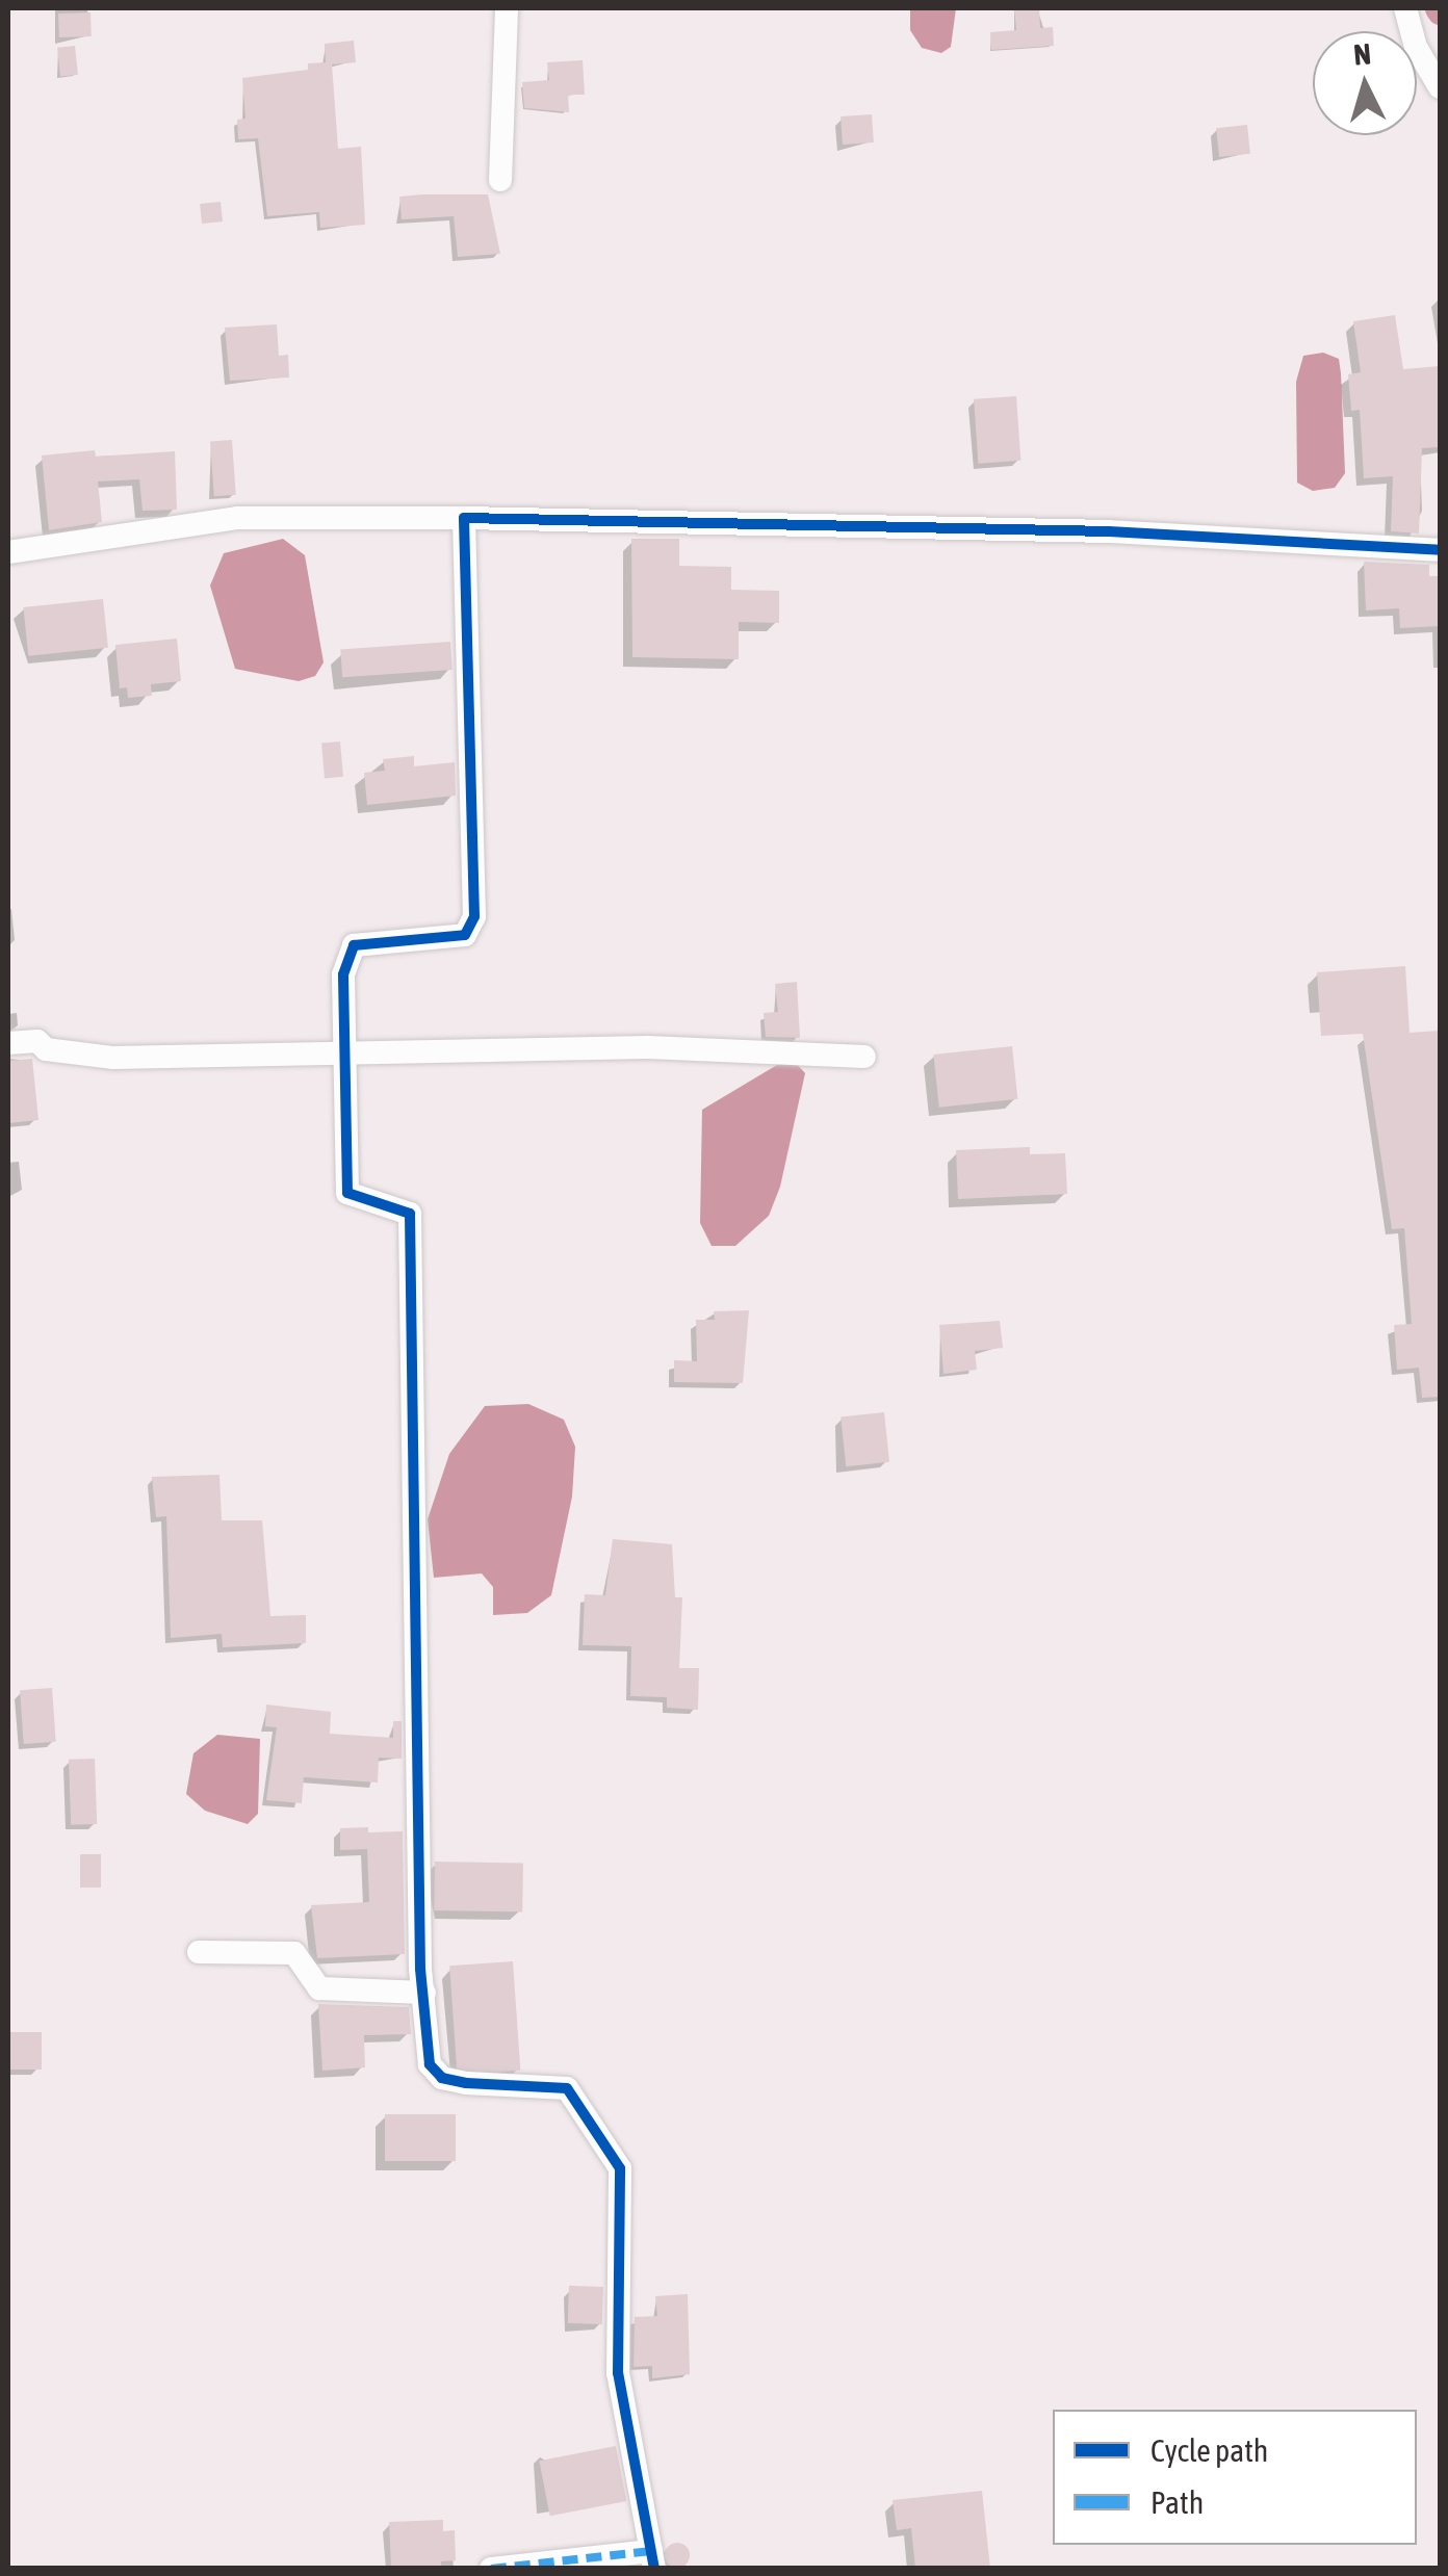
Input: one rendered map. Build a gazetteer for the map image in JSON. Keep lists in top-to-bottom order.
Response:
{
  "legend": ["Cycle path", "Path"],
  "north": "top"
}
